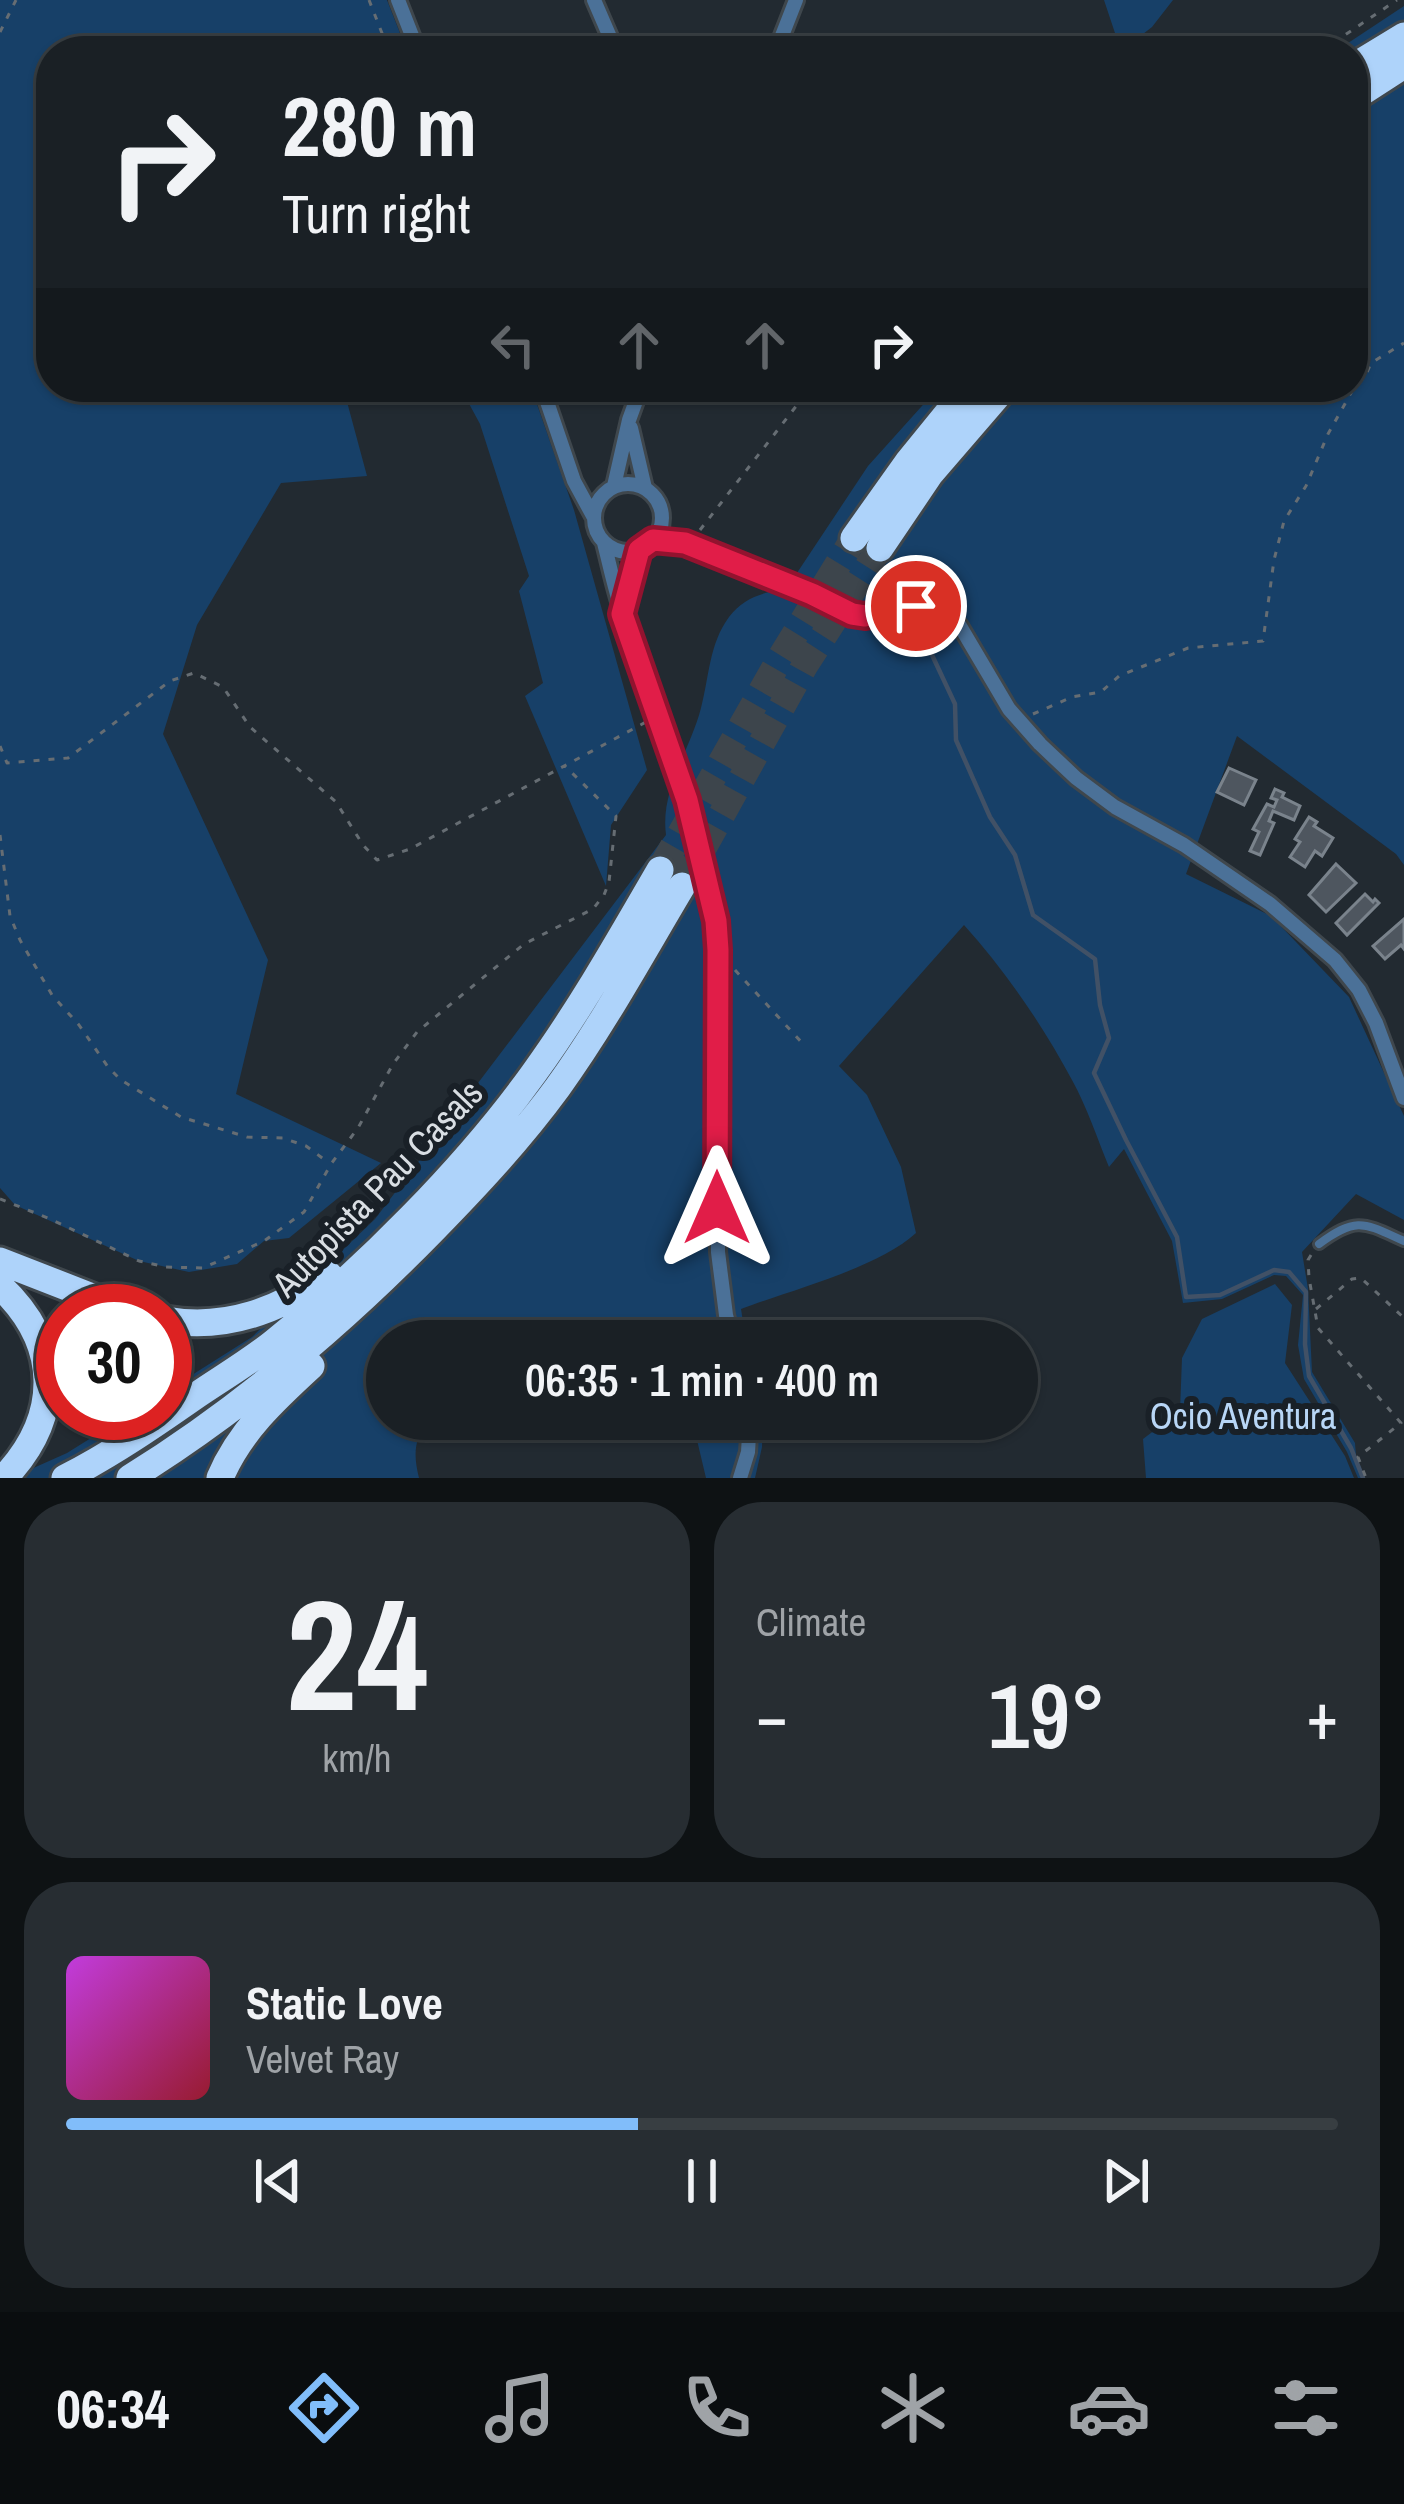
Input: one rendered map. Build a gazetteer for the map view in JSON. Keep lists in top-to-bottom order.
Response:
{
  "streets": {
    "highway": ["Autopista Pau Casals"]
  },
  "parks": ["Ocio Aventura"],
  "page": {
    "turn": ["280 m", "Turn right"],
    "limit": "30",
    "trip": "06:35 · 1 min · 400 m",
    "tile": [
      ["24", "km/h"],
      "Climate"
    ],
    "heat": ["−", "19°", "+"],
    "song": ["Static Love", "Velvet Ray"],
    "tabs": "06:34"
  }
}
